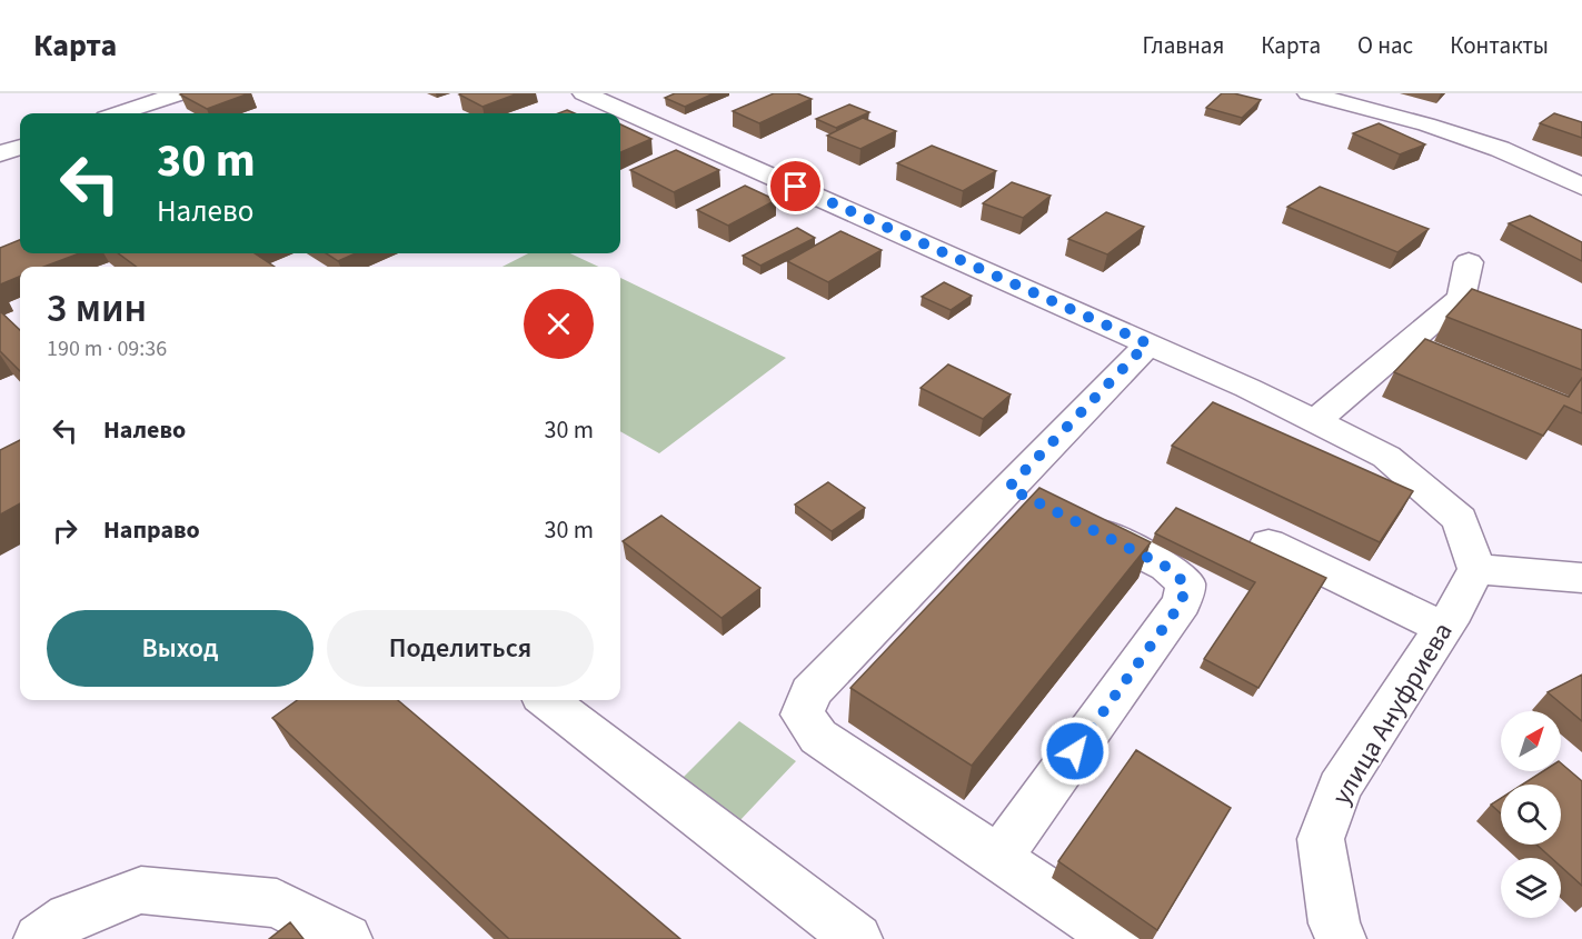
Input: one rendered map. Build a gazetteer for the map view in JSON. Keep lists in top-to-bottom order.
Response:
{
  "streets": {
    "street": ["улица Ануфриева"]
  },
  "north": "top right",
  "page": {
    "header": "Карта",
    "nav": [
      "Главная",
      "Карта",
      "О нас",
      "Контакты"
    ],
    "turn": ["30 m", "Налево"],
    "heading": ["3 мин", "190 m · 09:36"],
    "list": [
      {
        "name": "Налево",
        "value": "30 m"
      },
      {
        "name": "Направо",
        "value": "30 m"
      }
    ],
    "buttons": ["Выход", "Поделиться"]
  }
}
